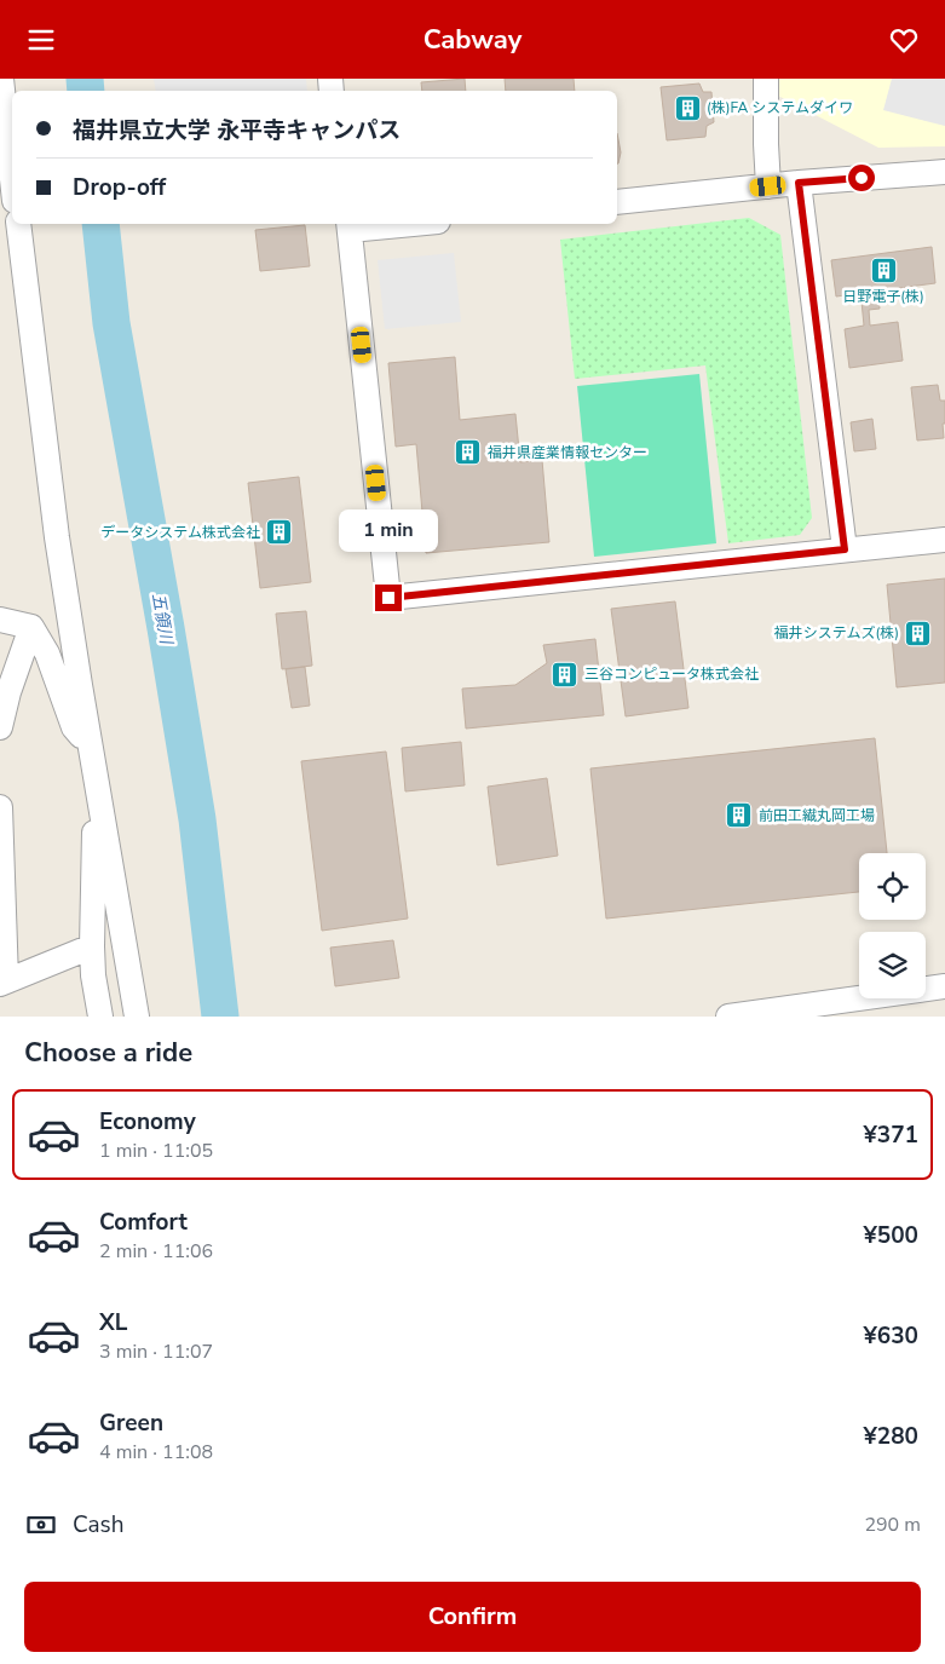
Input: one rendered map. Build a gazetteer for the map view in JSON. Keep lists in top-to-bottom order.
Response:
{
  "water": ["五領川"],
  "places": {
    "building": [
      "(株)FA システムダイワ",
      "日野電子(株)",
      "福井県産業情報センター",
      "データシステム株式会社",
      "福井システムズ(株)",
      "三谷コンピュータ株式会社",
      "前田工繊丸岡工場"
    ]
  },
  "page": {
    "header": "Cabway",
    "banner": ["福井県立大学 永平寺キャンパス", "Drop-off"],
    "bubble": "1 min",
    "heading": "Choose a ride",
    "list": [
      {
        "name": "Economy",
        "note": "1 min · 11:05",
        "value": "¥371"
      },
      {
        "name": "Comfort",
        "note": "2 min · 11:06",
        "value": "¥500"
      },
      {
        "name": "XL",
        "note": "3 min · 11:07",
        "value": "¥630"
      },
      {
        "name": "Green",
        "note": "4 min · 11:08",
        "value": "¥280"
      }
    ],
    "pay": ["Cash", "290 m"],
    "buttons": "Confirm"
  }
}
